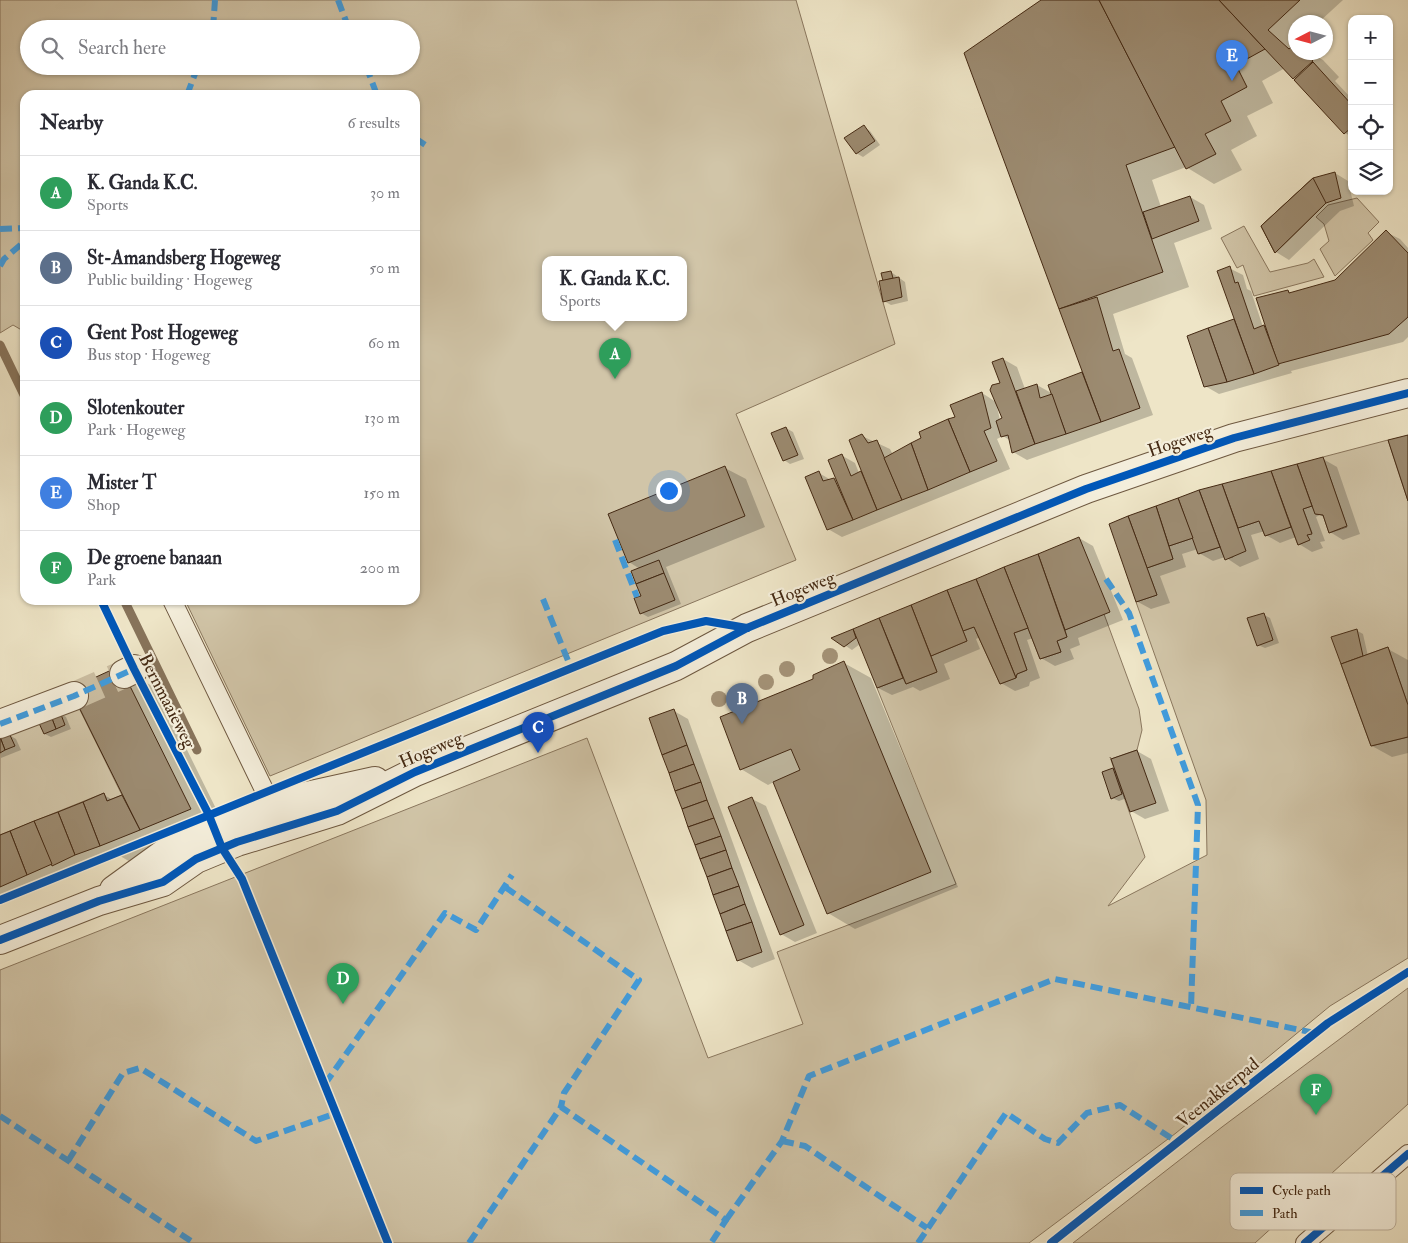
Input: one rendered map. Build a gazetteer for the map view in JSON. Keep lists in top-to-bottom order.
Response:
{
  "streets": {
    "street": ["Hogeweg"],
    "cycle path": ["Bernmaaieweg", "Veenakkerpad"]
  },
  "legend": ["Cycle path", "Path"],
  "north": "left",
  "page": {
    "map_buttons": ["+", "−"],
    "search": "Search here",
    "pins": [
      "E",
      "A",
      "B",
      "C",
      "D",
      "F"
    ],
    "heading": ["Nearby", "6 results"],
    "list": [
      {
        "mark": "A",
        "name": "K. Ganda K.C.",
        "note": "Sports",
        "value": "30 m"
      },
      {
        "mark": "B",
        "name": "St-Amandsberg Hogeweg",
        "note": "Public building · Hogeweg",
        "value": "50 m"
      },
      {
        "mark": "C",
        "name": "Gent Post Hogeweg",
        "note": "Bus stop · Hogeweg",
        "value": "60 m"
      },
      {
        "mark": "D",
        "name": "Slotenkouter",
        "note": "Park · Hogeweg",
        "value": "130 m"
      },
      {
        "mark": "E",
        "name": "Mister T",
        "note": "Shop",
        "value": "150 m"
      },
      {
        "mark": "F",
        "name": "De groene banaan",
        "note": "Park",
        "value": "200 m"
      }
    ],
    "popup": ["K. Ganda K.C.", "Sports"]
  }
}
